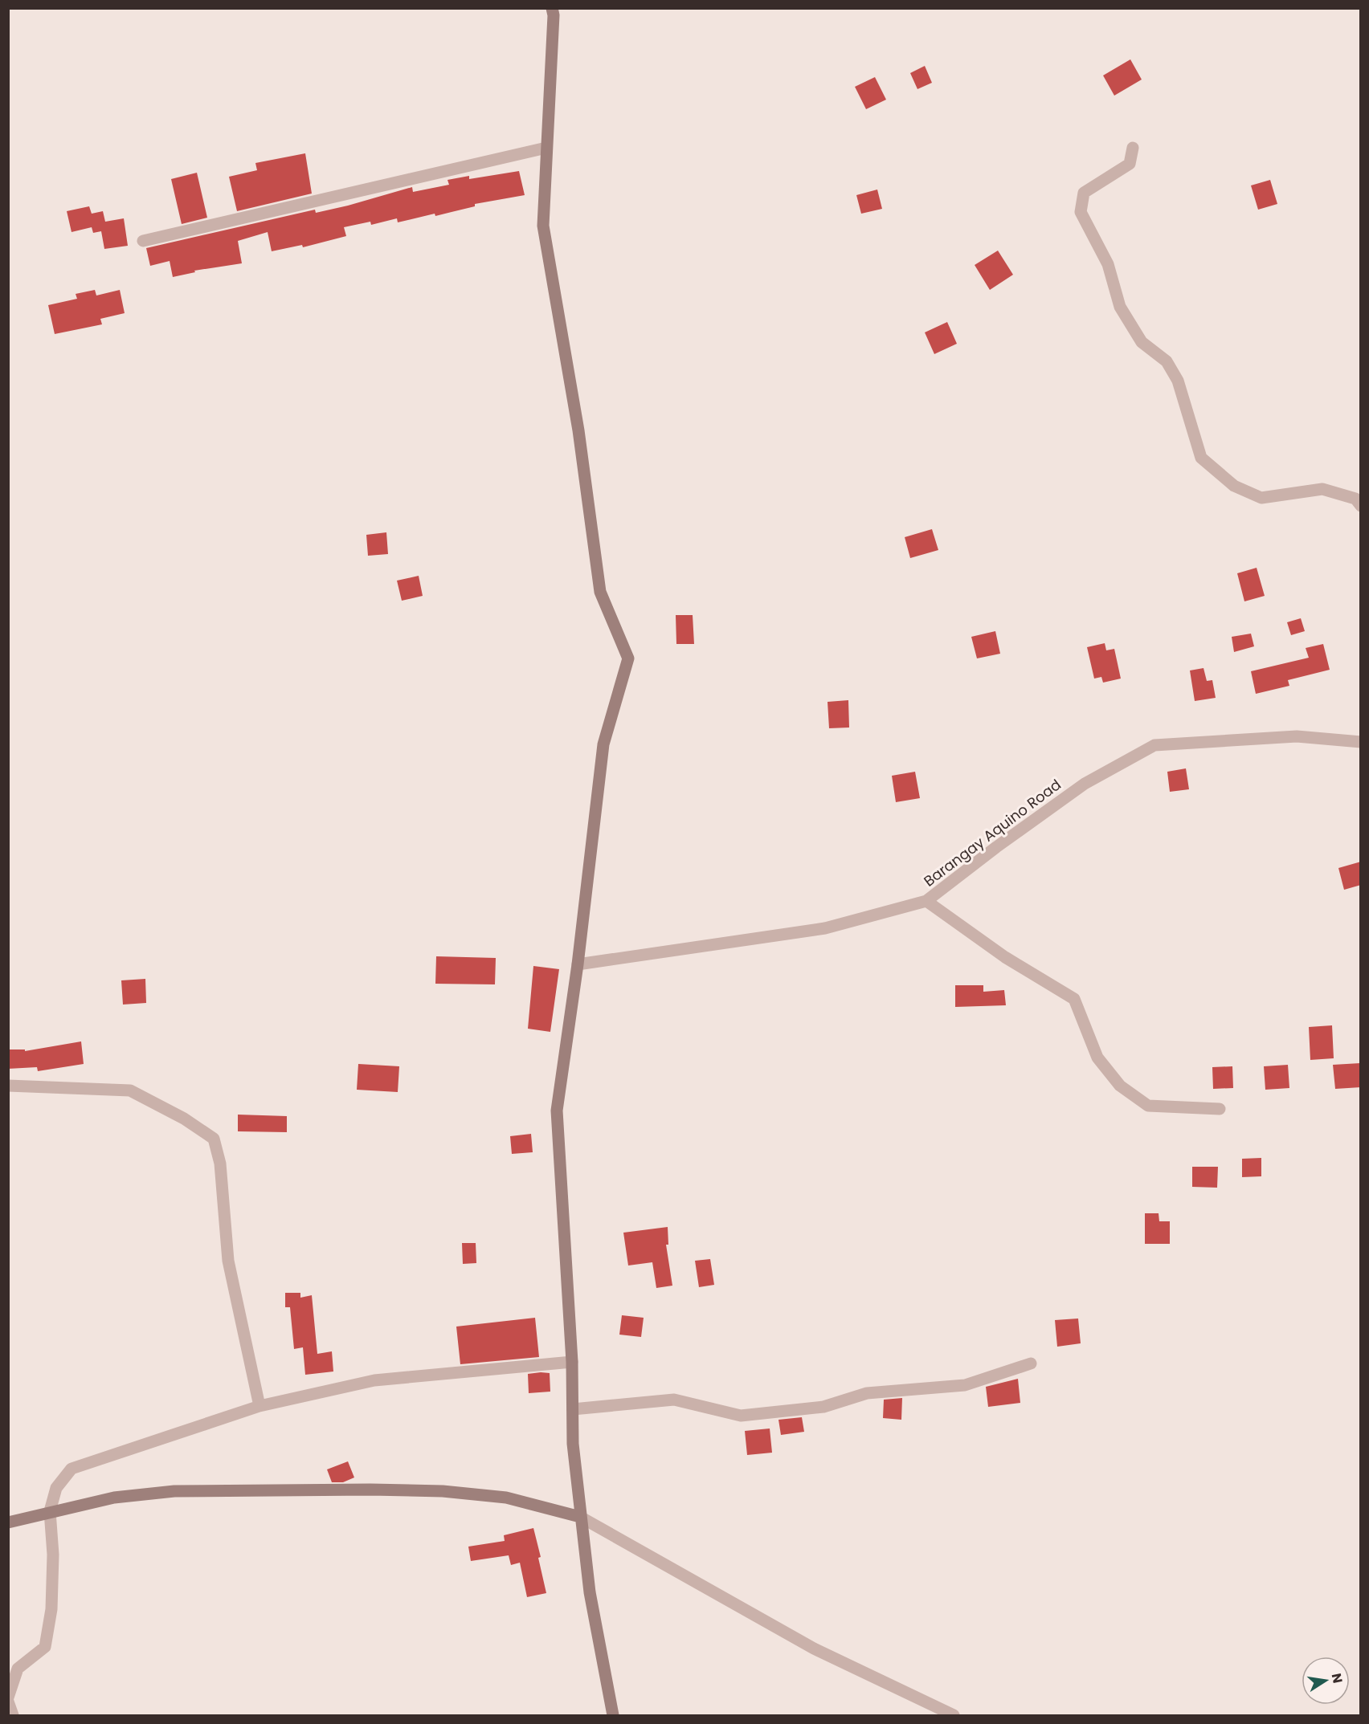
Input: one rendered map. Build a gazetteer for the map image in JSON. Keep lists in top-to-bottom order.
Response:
{
  "streets": {
    "street": ["Barangay Aquino Road"]
  },
  "north": "right"
}
